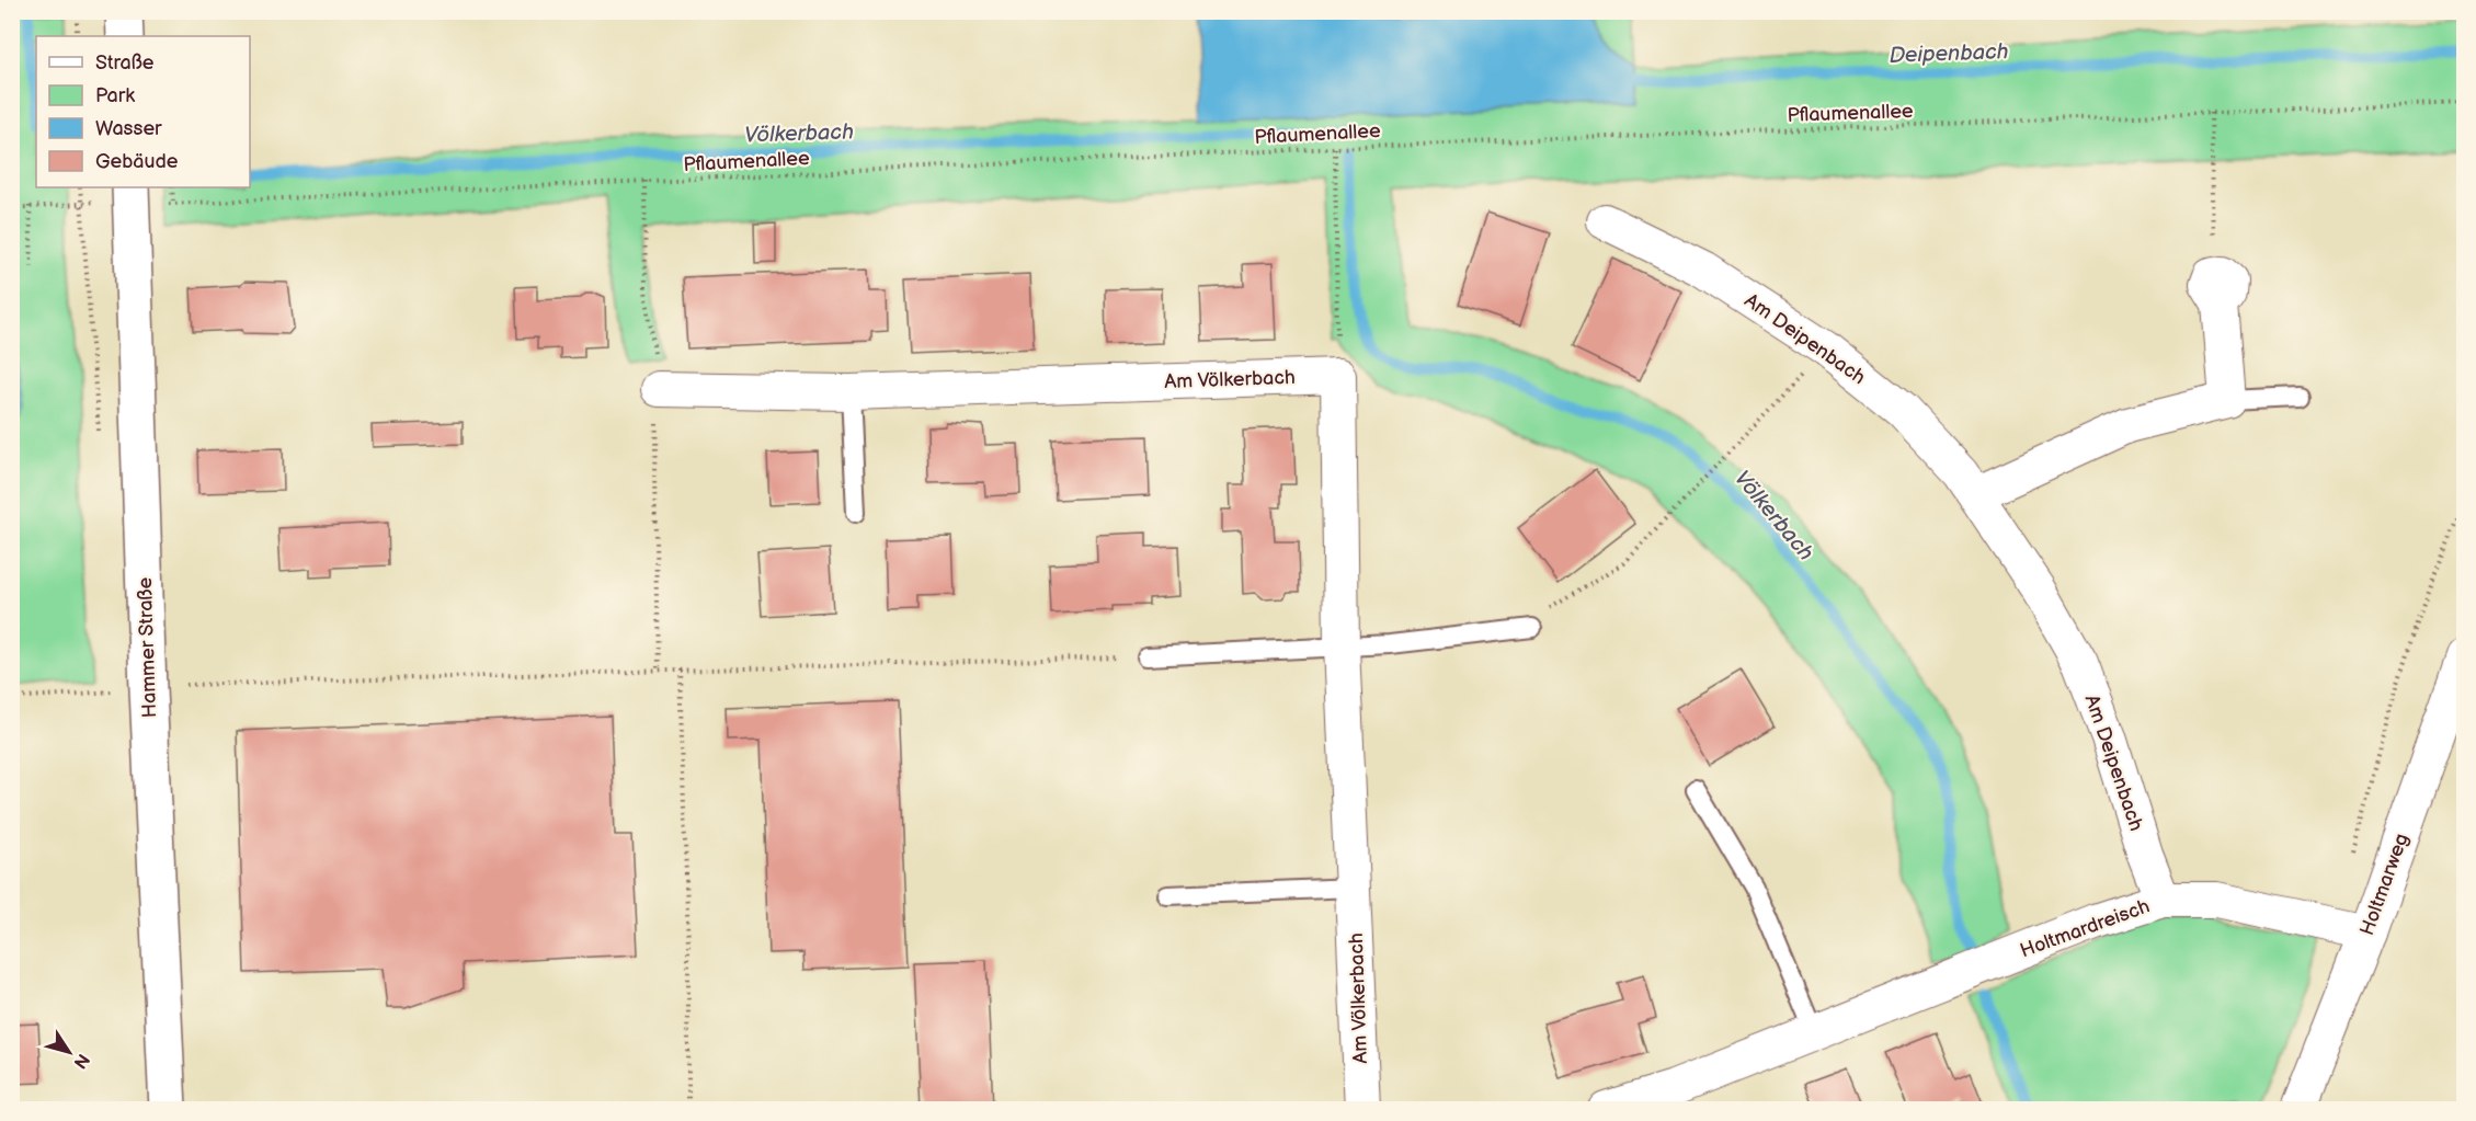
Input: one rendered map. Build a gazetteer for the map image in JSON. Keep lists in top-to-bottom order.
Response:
{
  "streets": {
    "main road": ["Hammer Straße"],
    "street": [
      "Am Deipenbach",
      "Am Völkerbach",
      "Holtmarweg",
      "Holtmardreisch"
    ],
    "path": ["Pflaumenallee"]
  },
  "crossings": [
    ["Am Deipenbach", "Holtmardreisch"],
    ["Holtmarweg", "Holtmardreisch"]
  ],
  "water": ["Deipenbach", "Völkerbach"],
  "legend": [
    "Straße",
    "Park",
    "Wasser",
    "Gebäude"
  ],
  "north": "bottom right"
}
